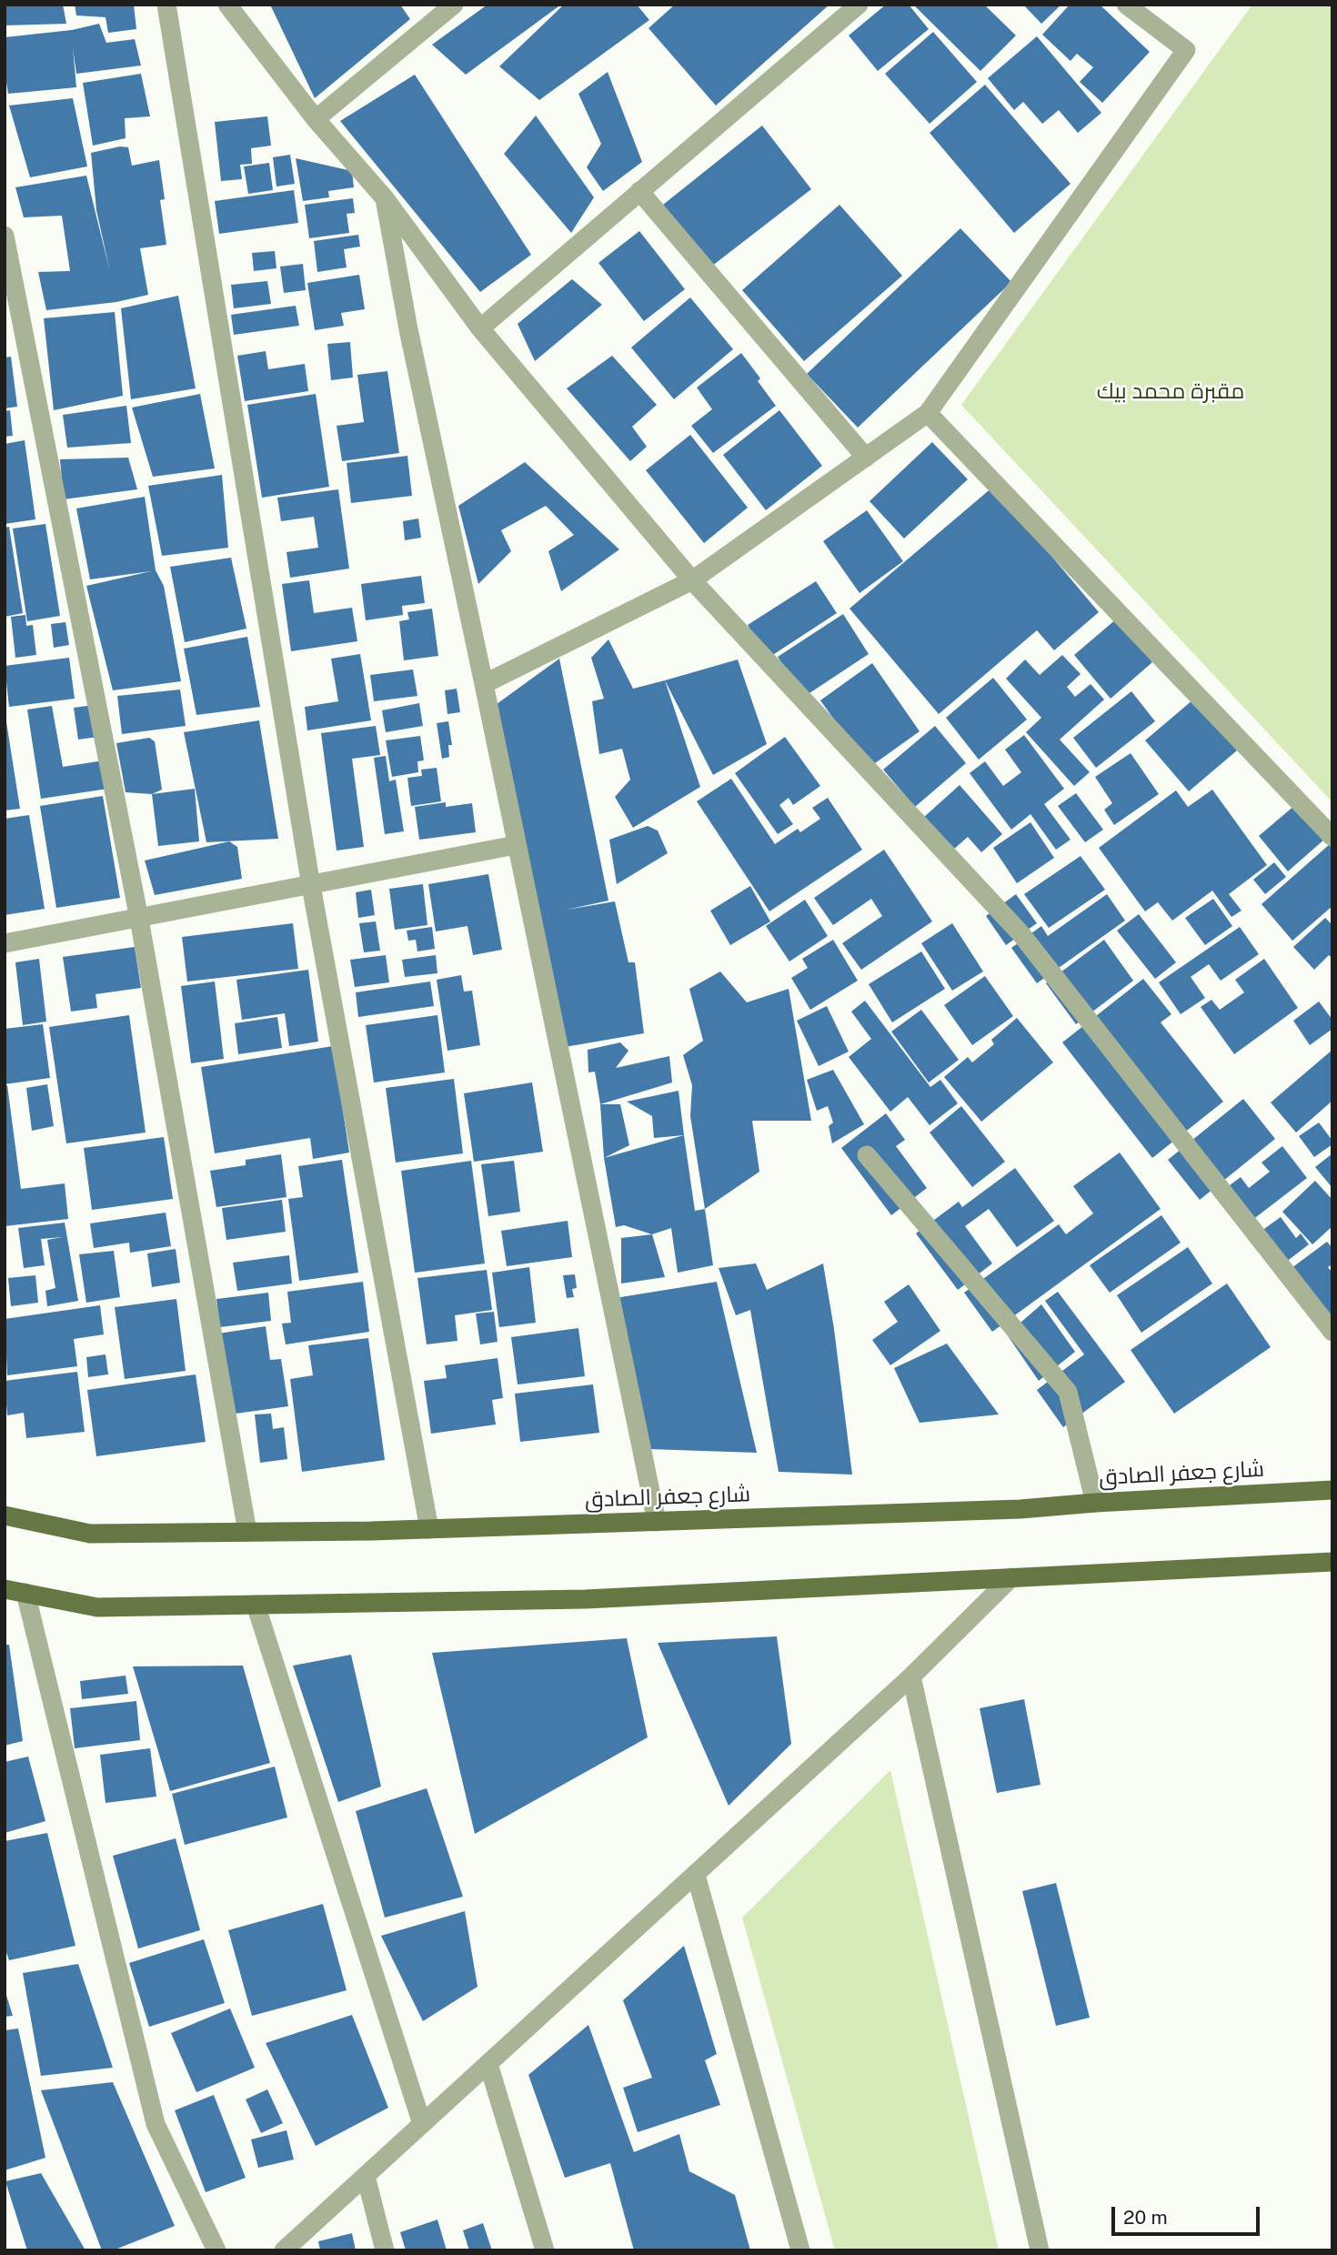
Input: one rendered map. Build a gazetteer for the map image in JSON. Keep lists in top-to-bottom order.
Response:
{
  "streets": {
    "main road": ["شارع جعفر الصادق"]
  },
  "parks": ["مقبرة محمد بيك"],
  "scale_bar": "20 m"
}
